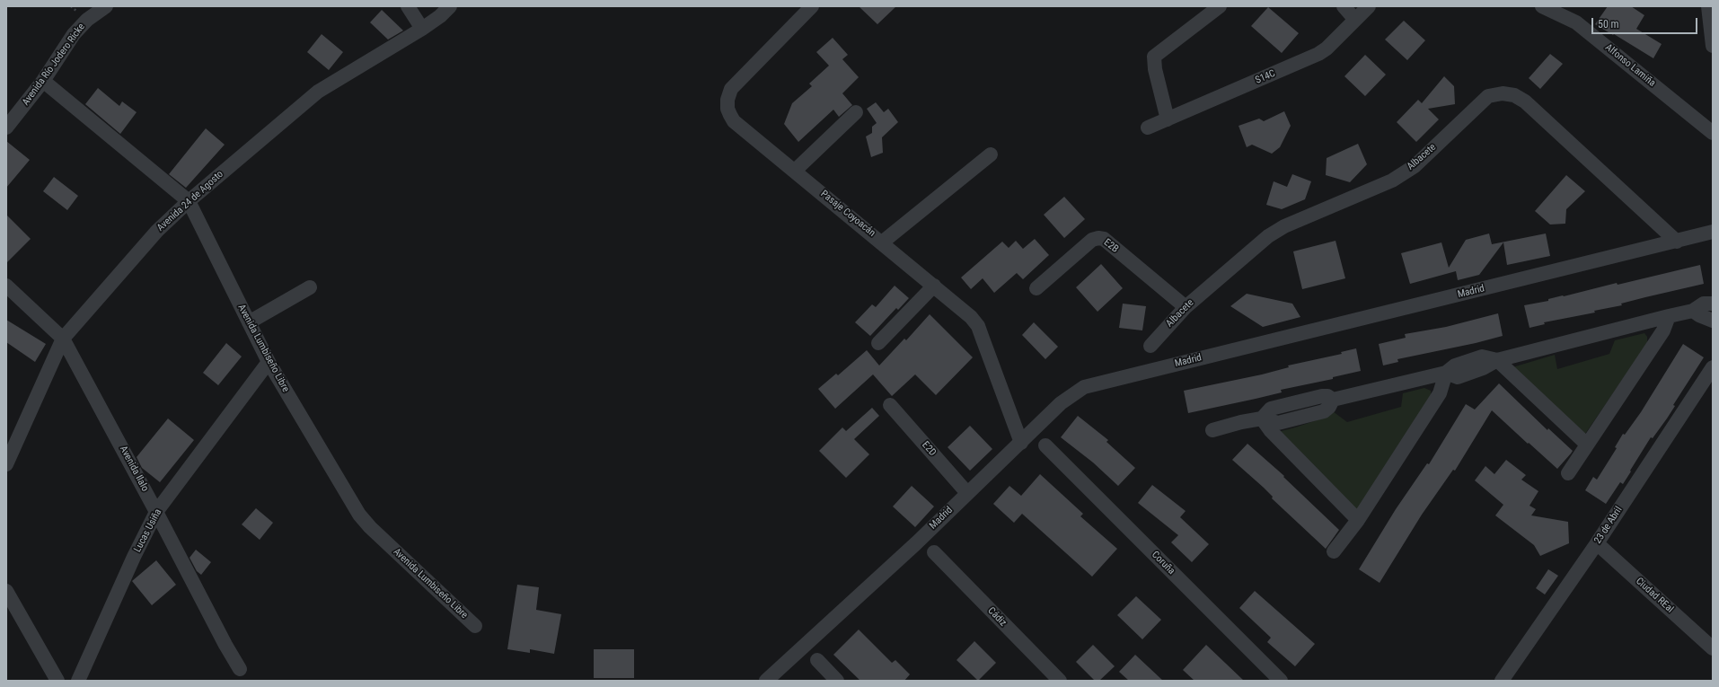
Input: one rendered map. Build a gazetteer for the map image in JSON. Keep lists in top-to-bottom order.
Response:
{
  "streets": {
    "street": [
      "Avenida Río Jodero Ricke",
      "Alfonso Lamiña",
      "S14C",
      "Albacete",
      "Avenida 24 de Agosto",
      "Pasaje Coyoacán",
      "E2B",
      "Madrid",
      "Avenida Lumbiseño Libre",
      "E2D",
      "Avenida Ilalo",
      "23 de Abril",
      "Lucas Usiña",
      "Coruña",
      "Ciudad REal",
      "Cádiz"
    ]
  },
  "crossings": [
    ["Avenida Río Jodero Ricke", "Avenida Lumbiseño Libre"],
    ["Albacete", "E2B"],
    ["Albacete", "Madrid"],
    ["Avenida 24 de Agosto", "Avenida Lumbiseño Libre"],
    ["Avenida 24 de Agosto", "Avenida Ilalo"],
    ["Pasaje Coyoacán", "Madrid"],
    ["Madrid", "E2D"],
    ["Avenida Lumbiseño Libre", "Lucas Usiña"],
    ["Avenida Ilalo", "Lucas Usiña"],
    ["23 de Abril", "Ciudad REal"]
  ],
  "scale_bar": "50 m"
}
